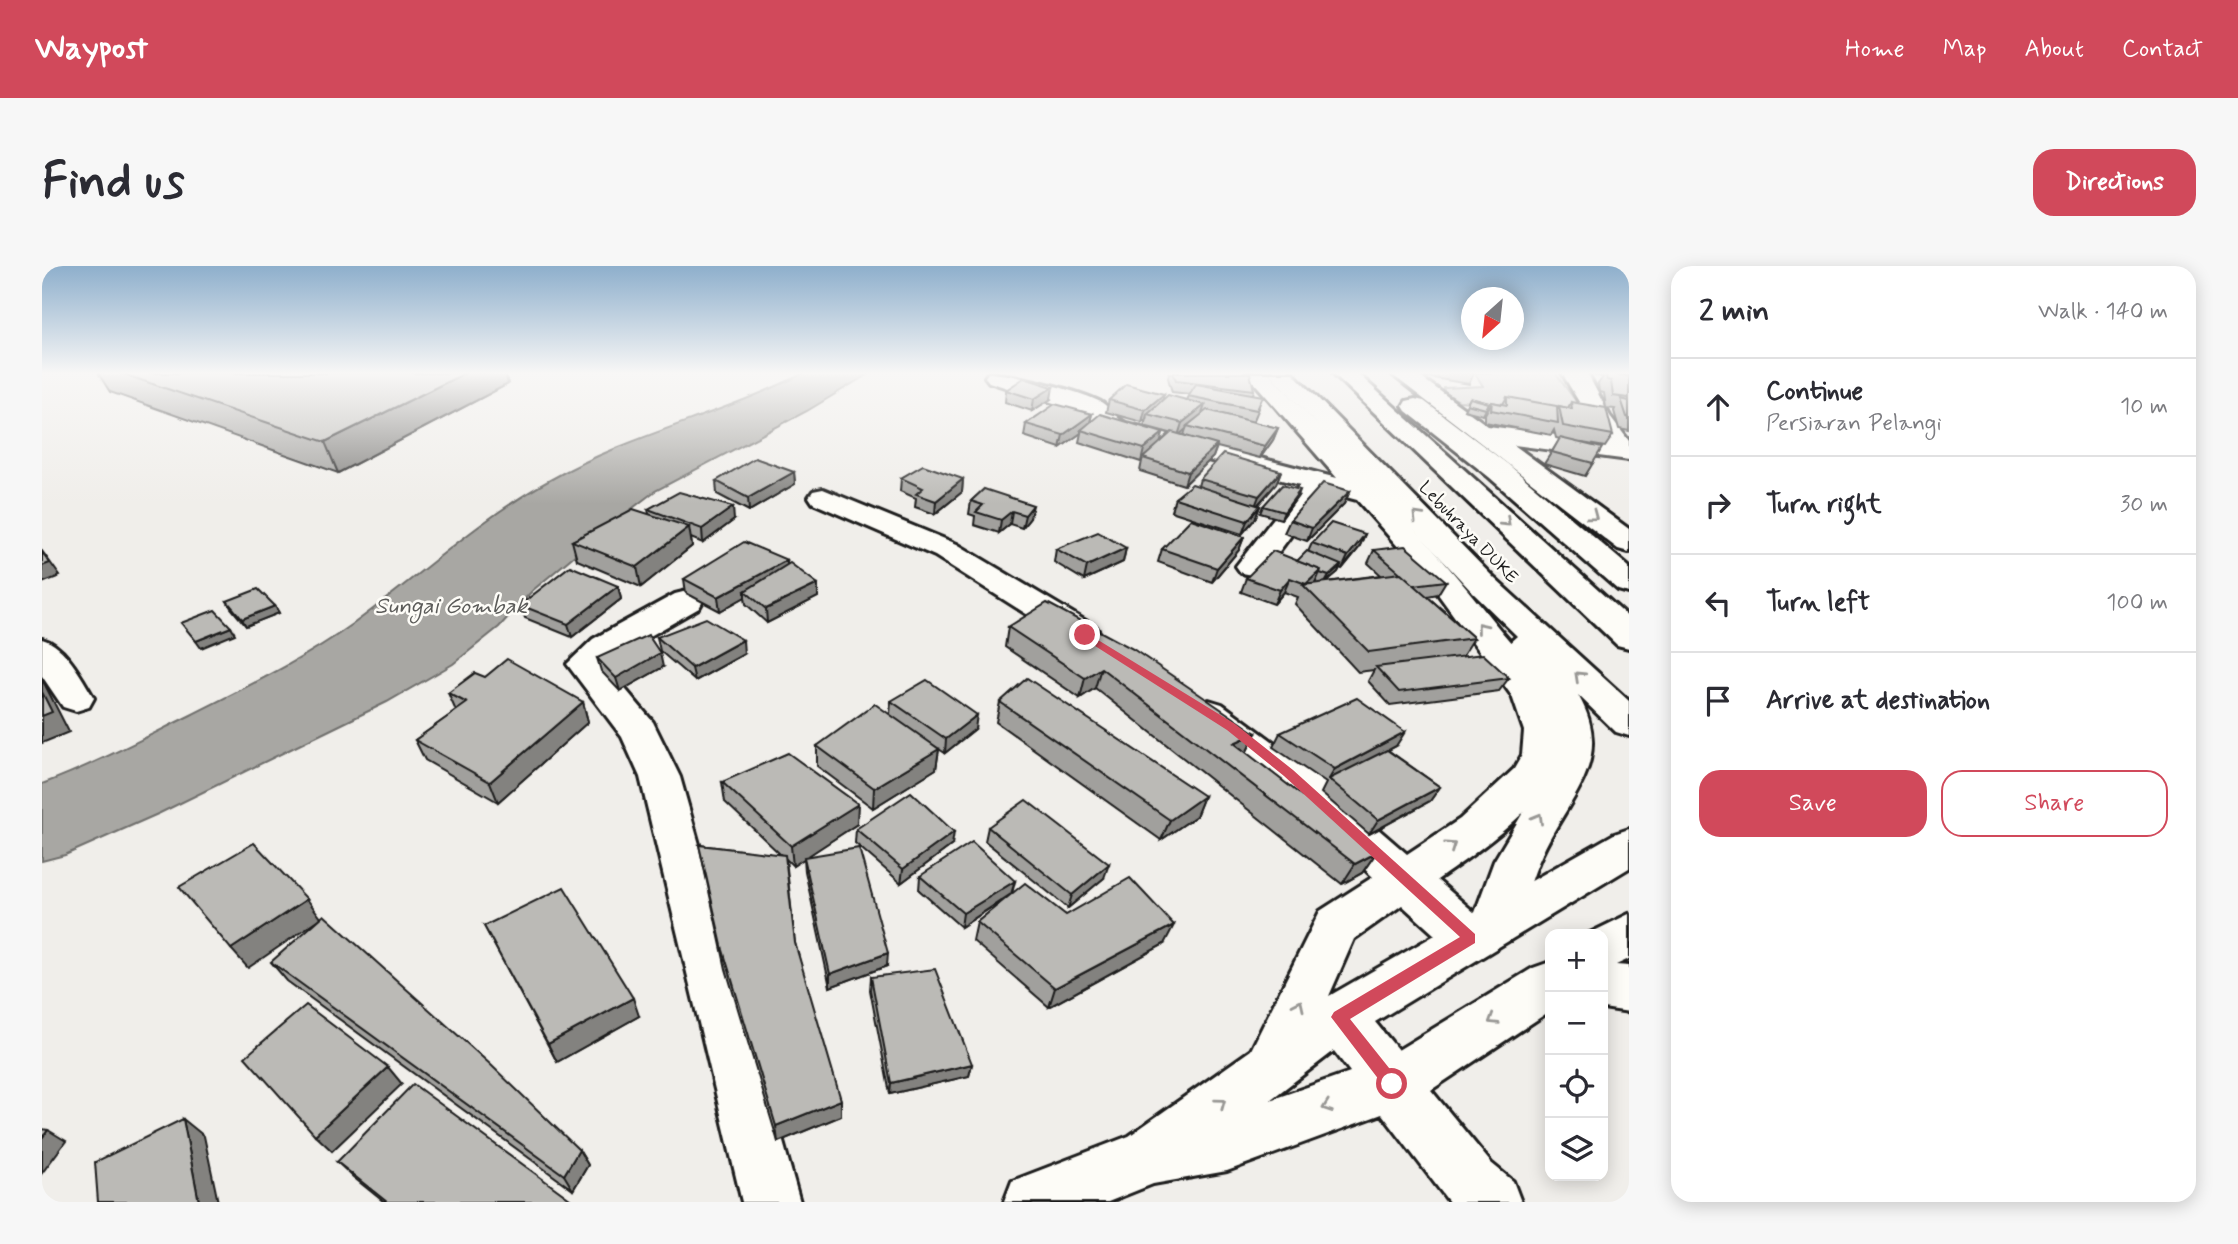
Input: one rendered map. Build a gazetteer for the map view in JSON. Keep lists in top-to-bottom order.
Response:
{
  "streets": {
    "main road": ["Lebuhraya DUKE"]
  },
  "water": ["Sungai Gombak"],
  "north": "bottom left",
  "page": {
    "header": "Waypost",
    "nav": [
      "Home",
      "Map",
      "About",
      "Contact"
    ],
    "buttons": [
      "Directions",
      ["Save", "Share"]
    ],
    "title": "Find us",
    "heading": ["2 min", "Walk · 140 m"],
    "list": [
      ["Continue", "Persiaran Pelangi", "10 m"],
      ["Turn right", "30 m"],
      ["Turn left", "100 m"],
      "Arrive at destination"
    ],
    "map_buttons": ["+", "−"]
  }
}
